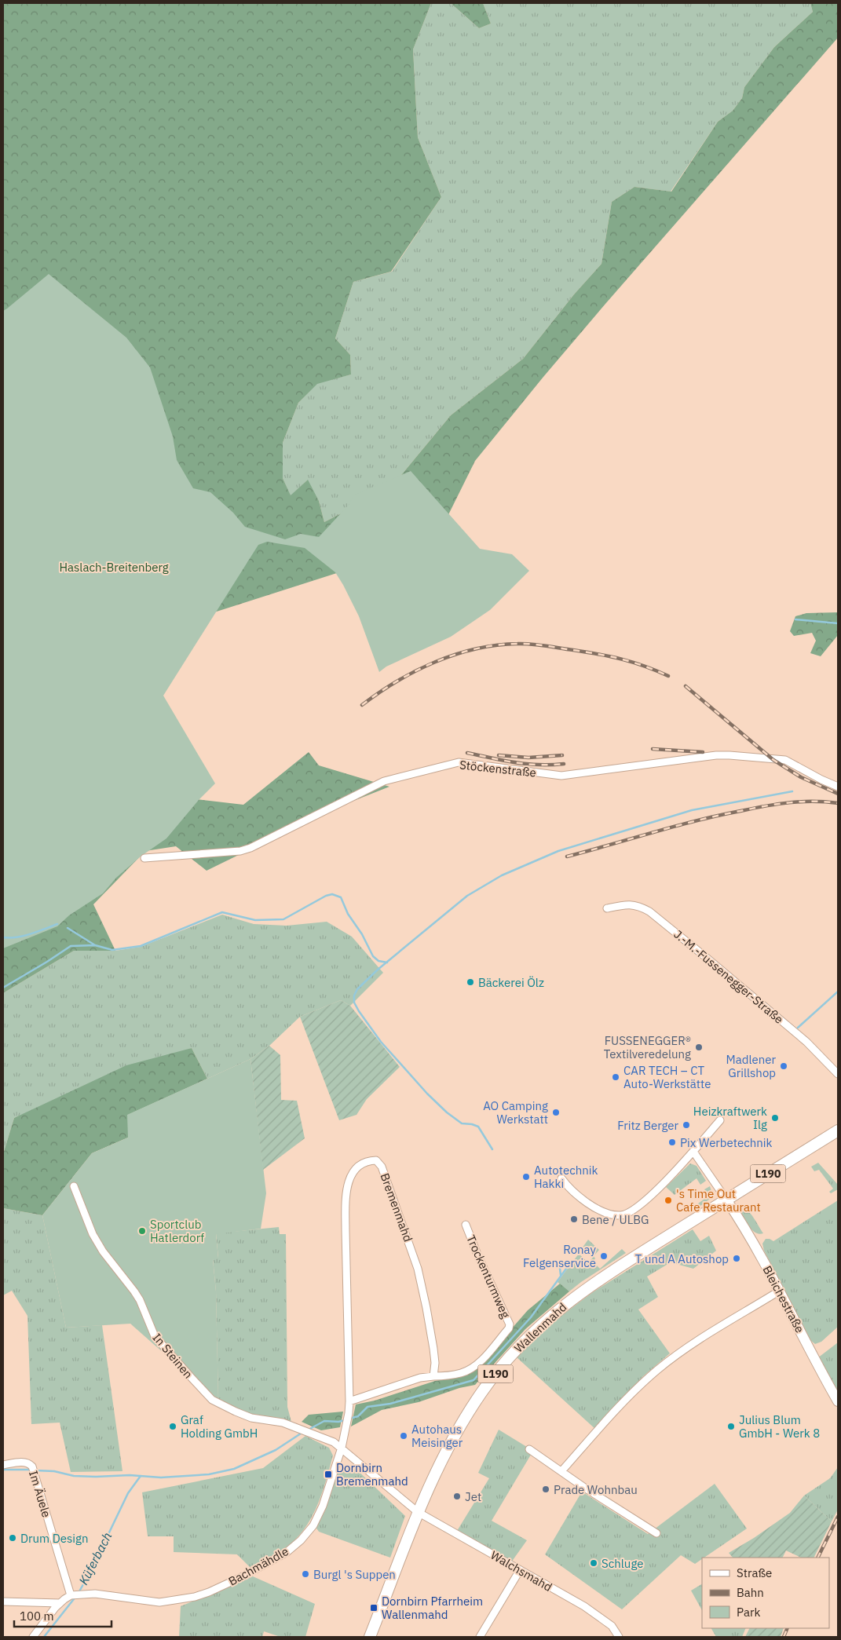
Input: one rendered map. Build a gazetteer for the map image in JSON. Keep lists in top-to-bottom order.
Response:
{
  "streets": {
    "main road": ["L190", "Bleichestraße", "Wallenmahd"],
    "street": [
      "Stöckenstraße",
      "J.-M.-Fussenegger-Straße",
      "Bremenmahd",
      "Trockenturmweg",
      "In Steinen",
      "Im Äuele",
      "Bachmähdle",
      "Walchsmahd"
    ]
  },
  "crossings": [
    ["Bremenmahd", "Trockenturmweg"],
    ["Bremenmahd", "In Steinen"],
    ["Bremenmahd", "Bachmähdle"],
    ["Bleichestraße", "Wallenmahd"],
    ["Wallenmahd", "Walchsmahd"],
    ["In Steinen", "Bachmähdle"],
    ["Im Äuele", "Bachmähdle"]
  ],
  "water": ["Küferbach"],
  "parks": ["Haslach-Breitenberg"],
  "places": {
    "other": [
      "Bäckerei Ölz",
      "FUSSENEGGER® Textilveredelung",
      "Madlener Grillshop",
      "CAR TECH – CT Auto-Werkstätte",
      "AO Camping Werkstatt",
      "Heizkraftwerk Ilg",
      "Fritz Berger",
      "Pix Werbetechnik",
      "Autotechnik Hakki",
      "'s Time Out Cafe Restaurant",
      "Bene / ULBG",
      "Sportclub Hatlerdorf",
      "Ronay Felgenservice",
      "T und A Autoshop",
      "Graf Holding GmbH",
      "Julius Blum GmbH - Werk 8",
      "Autohaus Meisinger",
      "Prade Wohnbau",
      "Jet",
      "Drum Design",
      "Schluge",
      "Burgl 's Suppen"
    ],
    "transit": ["Dornbirn Bremenmahd", "Dornbirn Pfarrheim Wallenmahd"]
  },
  "legend": ["Straße", "Bahn", "Park"],
  "scale_bar": "100 m"
}
